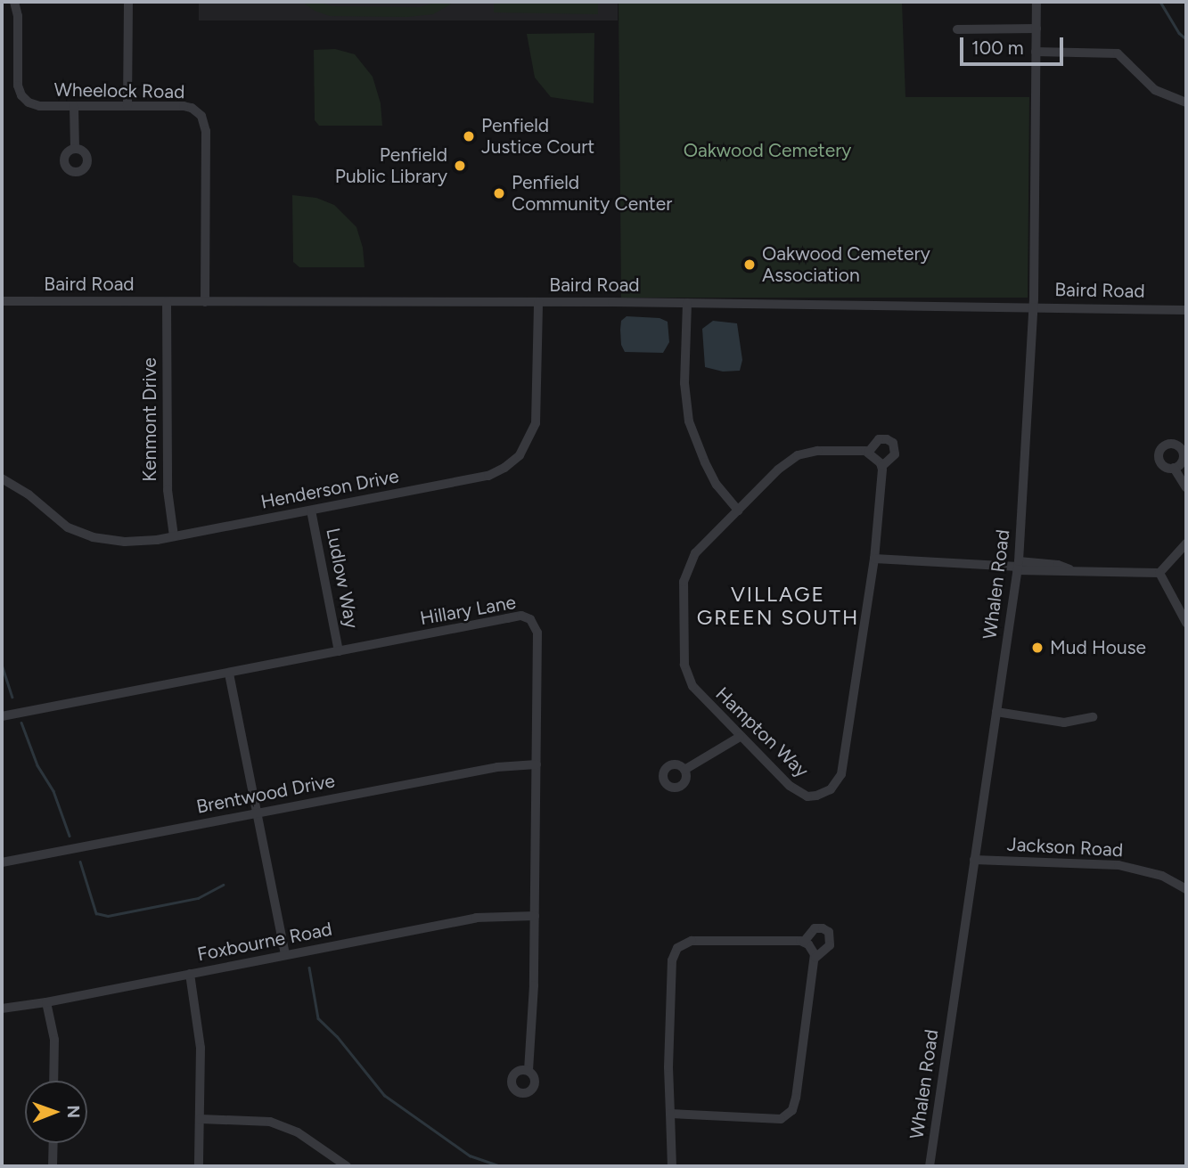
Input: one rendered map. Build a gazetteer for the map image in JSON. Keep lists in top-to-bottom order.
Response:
{
  "streets": {
    "street": [
      "Wheelock Road",
      "Baird Road",
      "Kenmont Drive",
      "Henderson Drive",
      "Ludlow Way",
      "Whalen Road",
      "Hillary Lane",
      "Hampton Way",
      "Brentwood Drive",
      "Jackson Road",
      "Foxbourne Road"
    ]
  },
  "crossings": [
    ["Wheelock Road", "Baird Road"],
    ["Baird Road", "Kenmont Drive"],
    ["Baird Road", "Henderson Drive"],
    ["Baird Road", "Whalen Road"],
    ["Kenmont Drive", "Henderson Drive"],
    ["Henderson Drive", "Ludlow Way"],
    ["Ludlow Way", "Hillary Lane"],
    ["Whalen Road", "Jackson Road"],
    ["Hillary Lane", "Brentwood Drive"],
    ["Hillary Lane", "Foxbourne Road"]
  ],
  "districts": ["VILLAGE GREEN SOUTH"],
  "parks": ["Oakwood Cemetery"],
  "places": [
    "Penfield Justice Court",
    "Penfield Public Library",
    "Penfield Community Center",
    "Oakwood Cemetery Association",
    "Mud House"
  ],
  "scale_bar": "100 m",
  "north": "right"
}
